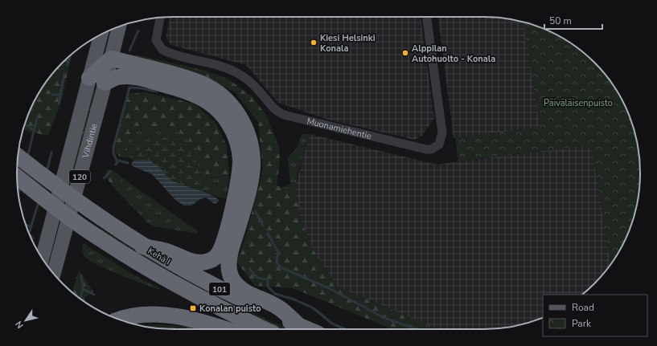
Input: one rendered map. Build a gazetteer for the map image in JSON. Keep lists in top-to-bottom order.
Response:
{
  "streets": {
    "highway": ["Kehä I", "101"],
    "main road": ["Vihdintie", "120"],
    "street": ["Muonamiehentie"]
  },
  "parks": ["Päiväläisenpuisto"],
  "places": {
    "other": ["Kiesi Helsinki Konala", "Alppilan Autohuolto - Konala"],
    "transit": ["Konalan puisto"]
  },
  "legend": ["Road", "Park"],
  "scale_bar": "50 m",
  "north": "bottom left"
}
